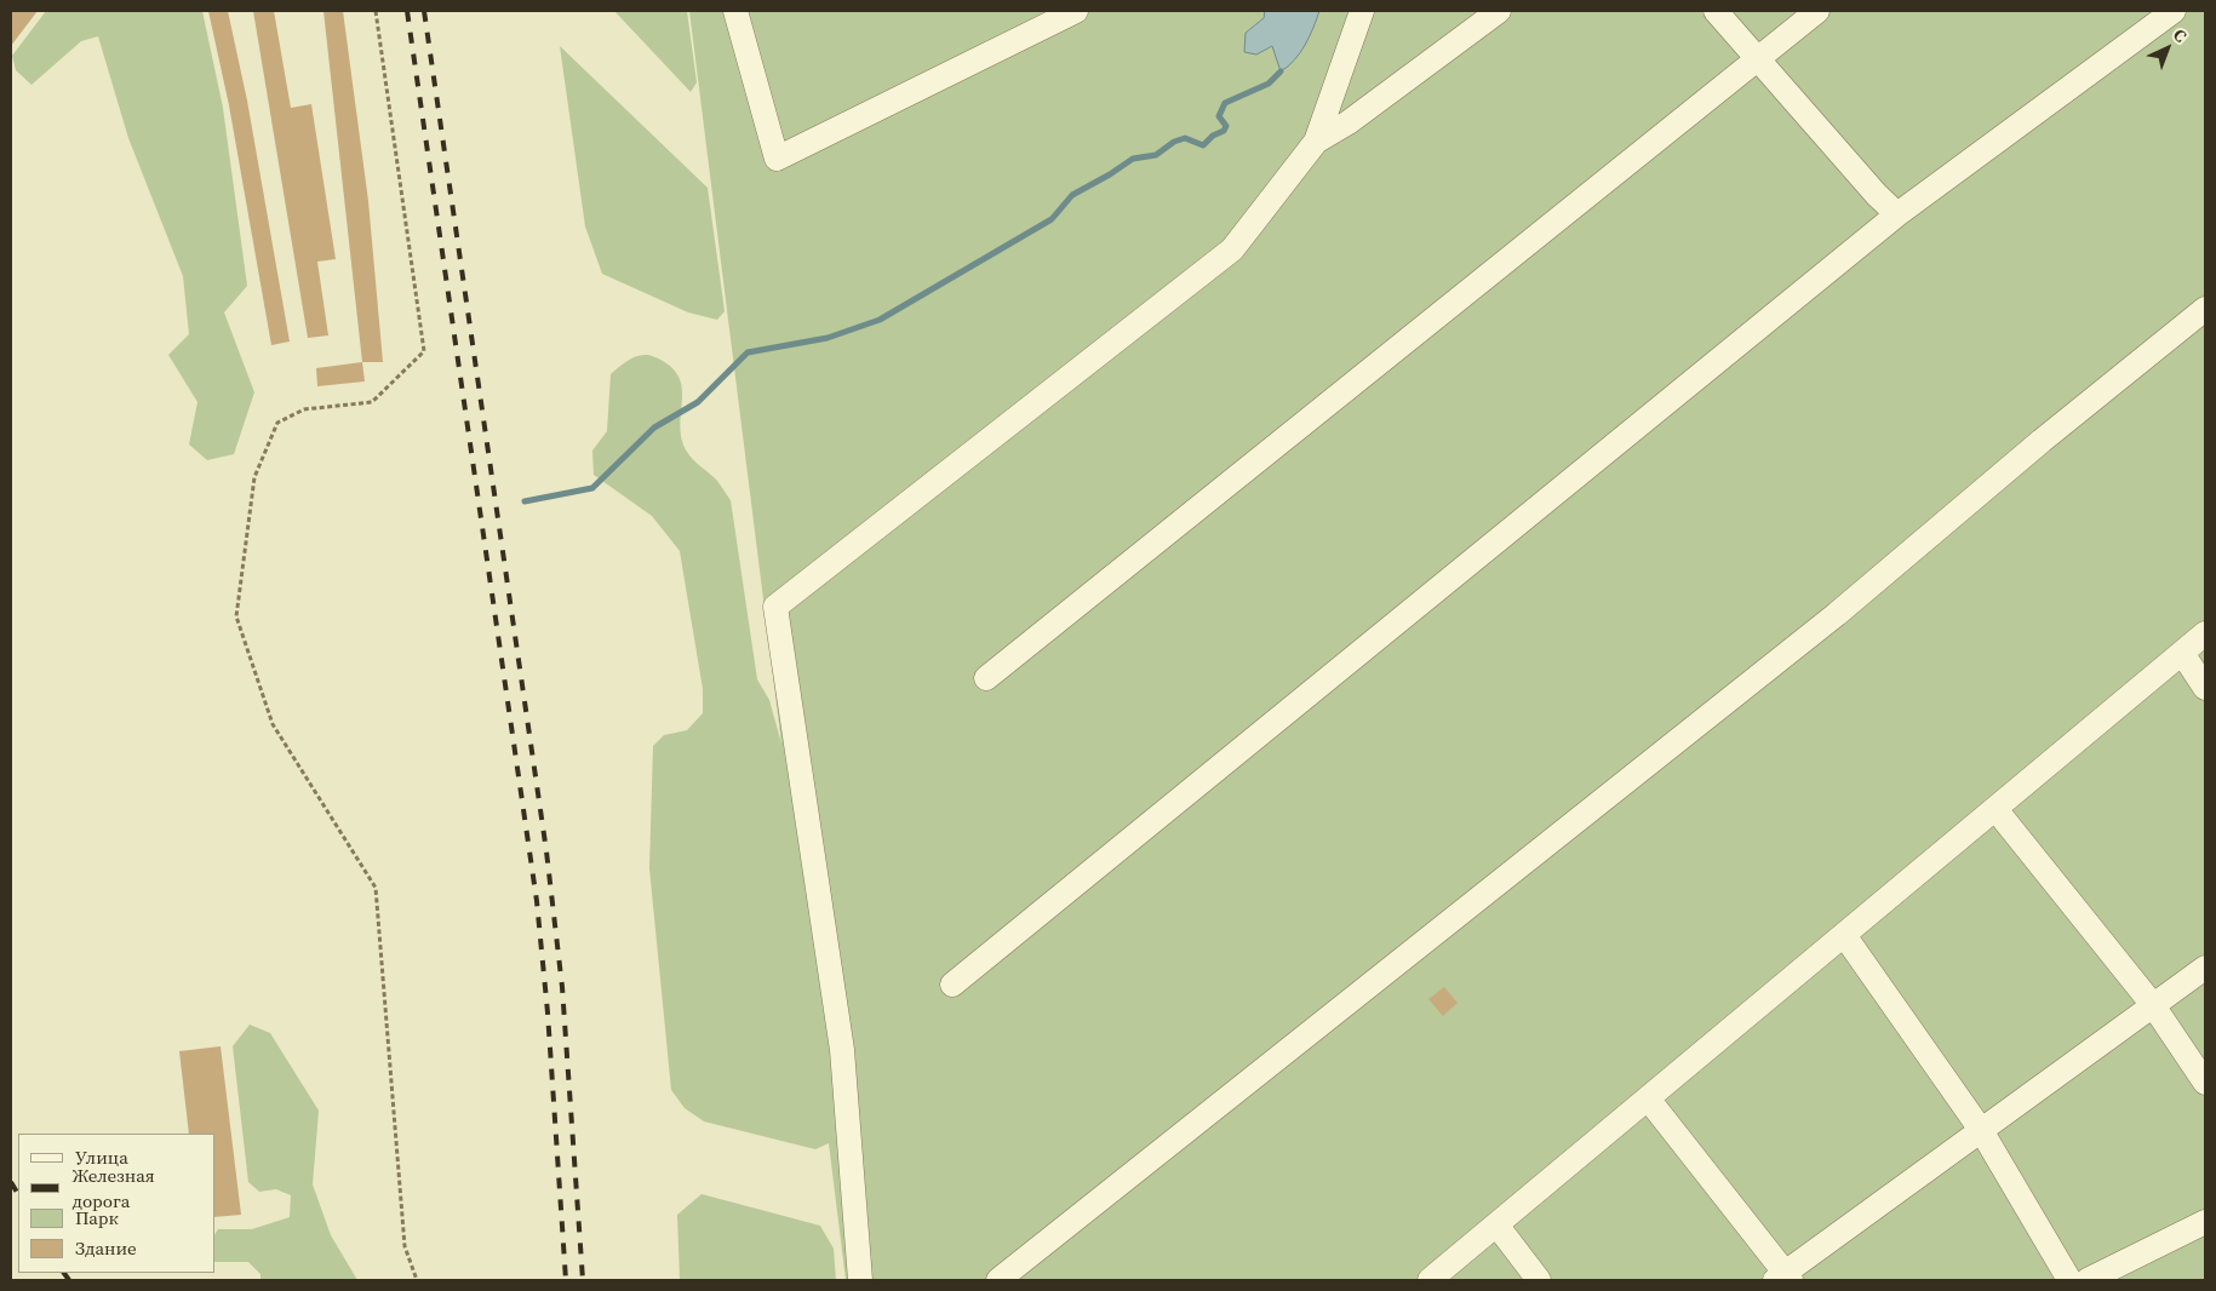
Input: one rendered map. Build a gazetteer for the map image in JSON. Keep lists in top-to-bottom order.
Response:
{
  "legend": [
    "Улица",
    "Железная дорога",
    "Парк",
    "Здание"
  ],
  "north": "top right"
}
